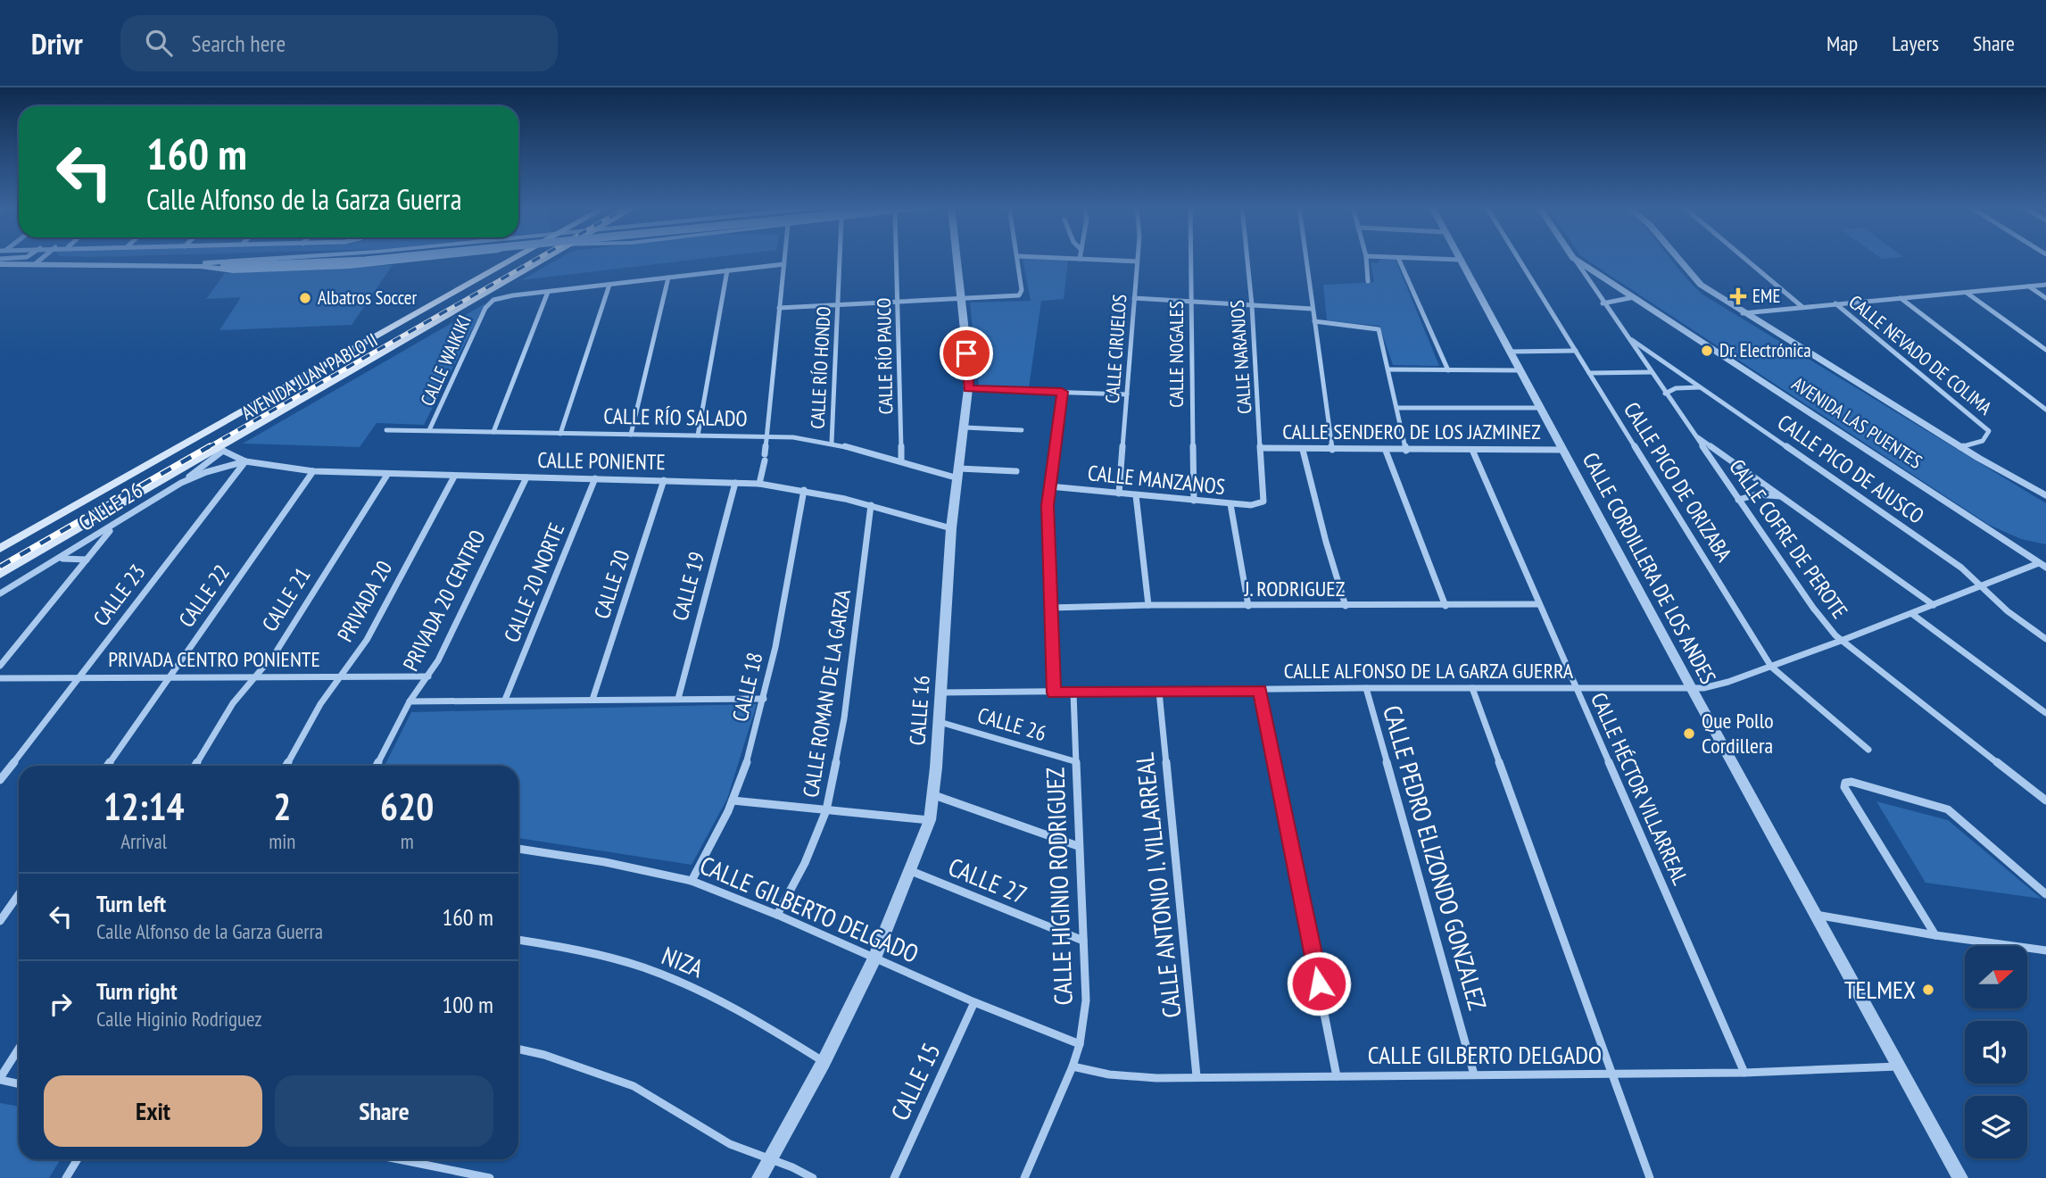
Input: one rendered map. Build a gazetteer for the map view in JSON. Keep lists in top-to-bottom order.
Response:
{
  "streets": {
    "main road": ["AVENIDA JUAN PABLO II"],
    "street": [
      "CALLE CIRUELOS",
      "CALLE NOGALES",
      "CALLE NEVADO DE COLIMA",
      "CALLE RÍO PAUCO",
      "CALLE NARANJOS",
      "CALLE WAIKIKI",
      "CALLE RÍO HONDO",
      "CALLE RÍO SALADO",
      "AVENIDA LAS PUENTES",
      "CALLE SENDERO DE LOS JAZMINEZ",
      "CALLE PONIENTE",
      "CALLE PICO DE AJUSCO",
      "CALLE MANZANOS",
      "CALLE PICO DE ORIZABA",
      "CALLE 26",
      "CALLE COFRE DE PEROTE",
      "CALLE CORDILLERA DE LOS ANDES",
      "CALLE 20 NORTE",
      "CALLE 20",
      "CALLE 19",
      "J. RODRIGUEZ",
      "CALLE 23",
      "CALLE 22",
      "CALLE 21",
      "PRIVADA 20 CENTRO",
      "PRIVADA 20",
      "PRIVADA CENTRO PONIENTE",
      "CALLE ALFONSO DE LA GARZA GUERRA",
      "CALLE 18",
      "CALLE ROMAN DE LA GARZA",
      "CALLE 16",
      "CALLE HÉCTOR VILLARREAL",
      "CALLE PEDRO ELIZONDO GONZALEZ",
      "CALLE 27",
      "CALLE ANTONIO I. VILLARREAL",
      "CALLE HIGINIO RODRIGUEZ",
      "CALLE GILBERTO DELGADO",
      "NIZA",
      "CALLE 15"
    ]
  },
  "crossings": [
    ["CALLE CIRUELOS", "CALLE MANZANOS"],
    ["CALLE NOGALES", "CALLE MANZANOS"],
    ["CALLE NEVADO DE COLIMA", "AVENIDA LAS PUENTES"],
    ["CALLE RÍO PAUCO", "CALLE RÍO SALADO"],
    ["CALLE NARANJOS", "CALLE SENDERO DE LOS JAZMINEZ"],
    ["CALLE NARANJOS", "CALLE MANZANOS"],
    ["CALLE WAIKIKI", "CALLE RÍO SALADO"],
    ["CALLE RÍO HONDO", "CALLE RÍO SALADO"],
    ["CALLE RÍO SALADO", "CALLE 16"],
    ["AVENIDA LAS PUENTES", "CALLE COFRE DE PEROTE"],
    ["AVENIDA LAS PUENTES", "CALLE ALFONSO DE LA GARZA GUERRA"],
    ["CALLE SENDERO DE LOS JAZMINEZ", "CALLE CORDILLERA DE LOS ANDES"],
    ["CALLE SENDERO DE LOS JAZMINEZ", "CALLE HÉCTOR VILLARREAL"],
    ["CALLE PONIENTE", "CALLE 26"],
    ["CALLE PONIENTE", "CALLE 20 NORTE"],
    ["CALLE PONIENTE", "CALLE 20"],
    ["CALLE PONIENTE", "CALLE 19"],
    ["CALLE PONIENTE", "CALLE 23"],
    ["CALLE PONIENTE", "CALLE 22"],
    ["CALLE PONIENTE", "CALLE 21"],
    ["CALLE PONIENTE", "PRIVADA 20 CENTRO"],
    ["CALLE PONIENTE", "PRIVADA 20"],
    ["CALLE PONIENTE", "CALLE 18"],
    ["CALLE PONIENTE", "CALLE ROMAN DE LA GARZA"],
    ["CALLE PONIENTE", "CALLE 16"],
    ["CALLE PICO DE AJUSCO", "CALLE COFRE DE PEROTE"],
    ["CALLE PICO DE AJUSCO", "CALLE ALFONSO DE LA GARZA GUERRA"],
    ["CALLE PICO DE ORIZABA", "CALLE ALFONSO DE LA GARZA GUERRA"],
    ["CALLE 26", "CALLE 23"],
    ["CALLE 26", "CALLE 16"],
    ["CALLE 26", "CALLE HIGINIO RODRIGUEZ"],
    ["CALLE COFRE DE PEROTE", "CALLE ALFONSO DE LA GARZA GUERRA"],
    ["CALLE CORDILLERA DE LOS ANDES", "CALLE ALFONSO DE LA GARZA GUERRA"],
    ["CALLE CORDILLERA DE LOS ANDES", "CALLE GILBERTO DELGADO"],
    ["J. RODRIGUEZ", "CALLE HÉCTOR VILLARREAL"],
    ["CALLE 23", "PRIVADA CENTRO PONIENTE"],
    ["CALLE 22", "PRIVADA CENTRO PONIENTE"],
    ["CALLE 21", "PRIVADA CENTRO PONIENTE"],
    ["PRIVADA 20 CENTRO", "PRIVADA CENTRO PONIENTE"],
    ["PRIVADA 20", "PRIVADA CENTRO PONIENTE"],
    ["CALLE ALFONSO DE LA GARZA GUERRA", "CALLE 16"],
    ["CALLE ALFONSO DE LA GARZA GUERRA", "CALLE HÉCTOR VILLARREAL"],
    ["CALLE ALFONSO DE LA GARZA GUERRA", "CALLE PEDRO ELIZONDO GONZALEZ"],
    ["CALLE ALFONSO DE LA GARZA GUERRA", "CALLE ANTONIO I. VILLARREAL"],
    ["CALLE ALFONSO DE LA GARZA GUERRA", "CALLE HIGINIO RODRIGUEZ"],
    ["CALLE 18", "CALLE GILBERTO DELGADO"],
    ["CALLE ROMAN DE LA GARZA", "CALLE GILBERTO DELGADO"],
    ["CALLE 16", "CALLE 27"],
    ["CALLE 16", "CALLE GILBERTO DELGADO"],
    ["CALLE 16", "NIZA"],
    ["CALLE HÉCTOR VILLARREAL", "CALLE GILBERTO DELGADO"],
    ["CALLE PEDRO ELIZONDO GONZALEZ", "CALLE GILBERTO DELGADO"],
    ["CALLE 27", "CALLE HIGINIO RODRIGUEZ"],
    ["CALLE ANTONIO I. VILLARREAL", "CALLE GILBERTO DELGADO"],
    ["CALLE HIGINIO RODRIGUEZ", "CALLE GILBERTO DELGADO"],
    ["CALLE GILBERTO DELGADO", "CALLE 15"]
  ],
  "places": {
    "health": ["EME"],
    "other": [
      "Albatros Soccer",
      "Dr. Electrónica",
      "Que Pollo Cordillera",
      "TELMEX"
    ]
  },
  "north": "right",
  "page": {
    "header": "Drivr",
    "search": "Search here",
    "nav": ["Map", "Layers", "Share"],
    "turn": ["160 m", "Calle Alfonso de la Garza Guerra"],
    "eta": [
      "12:14",
      "Arrival",
      "2",
      "min",
      "620",
      "m"
    ],
    "list": [
      {
        "name": "Turn left",
        "note": "Calle Alfonso de la Garza Guerra",
        "value": "160 m"
      },
      {
        "name": "Turn right",
        "note": "Calle Higinio Rodriguez",
        "value": "100 m"
      }
    ],
    "buttons": ["Exit", "Share"]
  }
}
